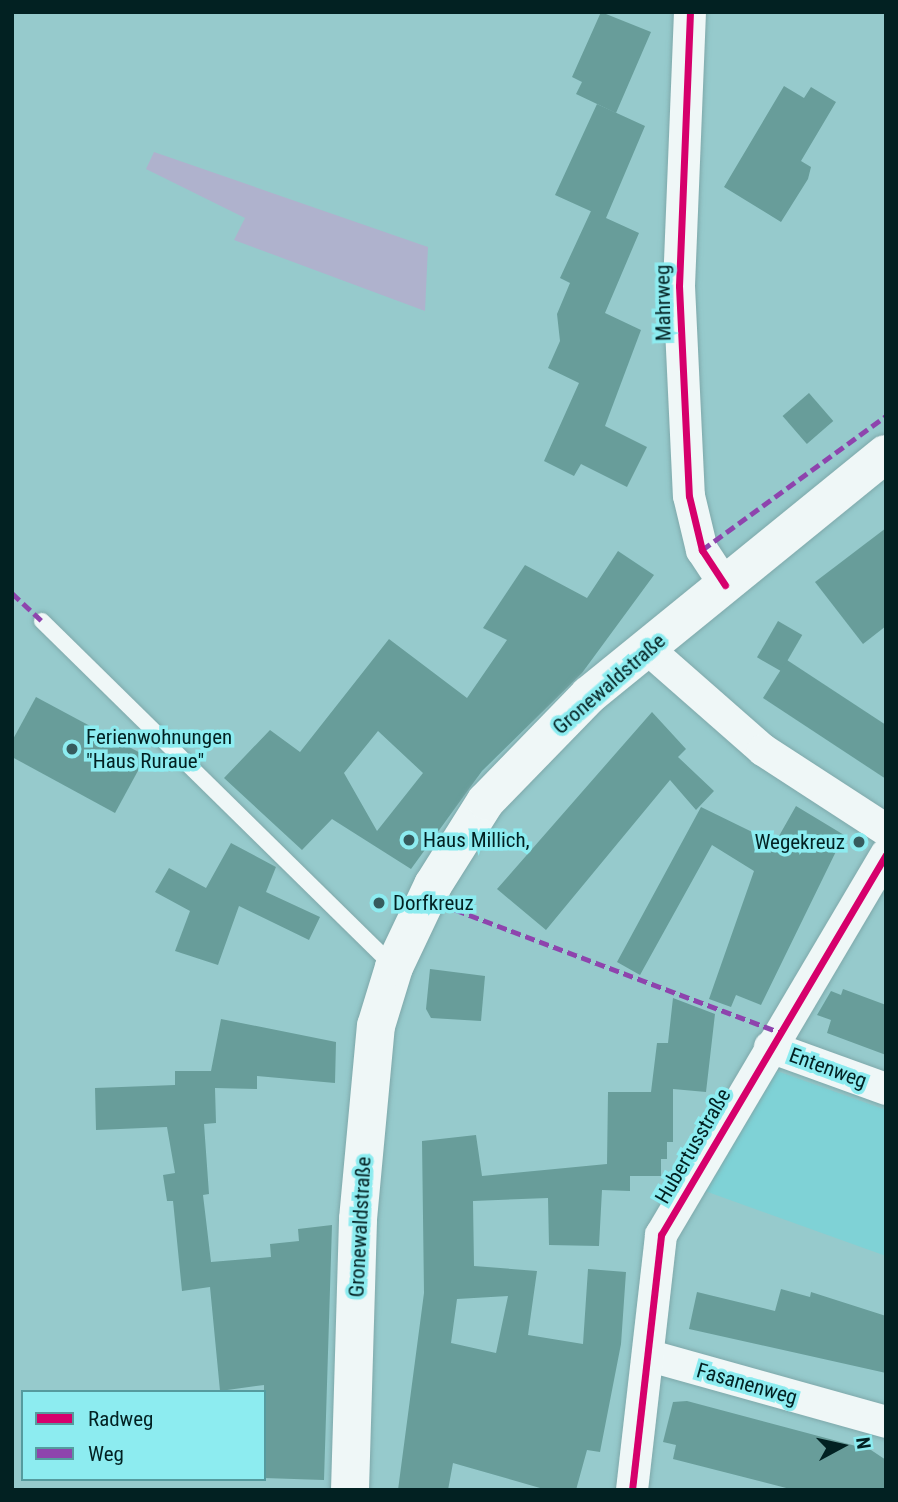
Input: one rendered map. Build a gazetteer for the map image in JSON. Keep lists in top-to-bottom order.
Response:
{
  "streets": {
    "main road": ["Gronewaldstraße"],
    "street": [
      "Mahrweg",
      "Entenweg",
      "Hubertusstraße",
      "Fasanenweg"
    ]
  },
  "crossings": [
    ["Mahrweg", "Gronewaldstraße"],
    ["Entenweg", "Hubertusstraße"],
    ["Hubertusstraße", "Fasanenweg"]
  ],
  "places": [
    "Ferienwohnungen \"Haus Ruraue\"",
    "Haus Millich,",
    "Wegekreuz",
    "Dorfkreuz"
  ],
  "legend": ["Radweg", "Weg"],
  "north": "right"
}
